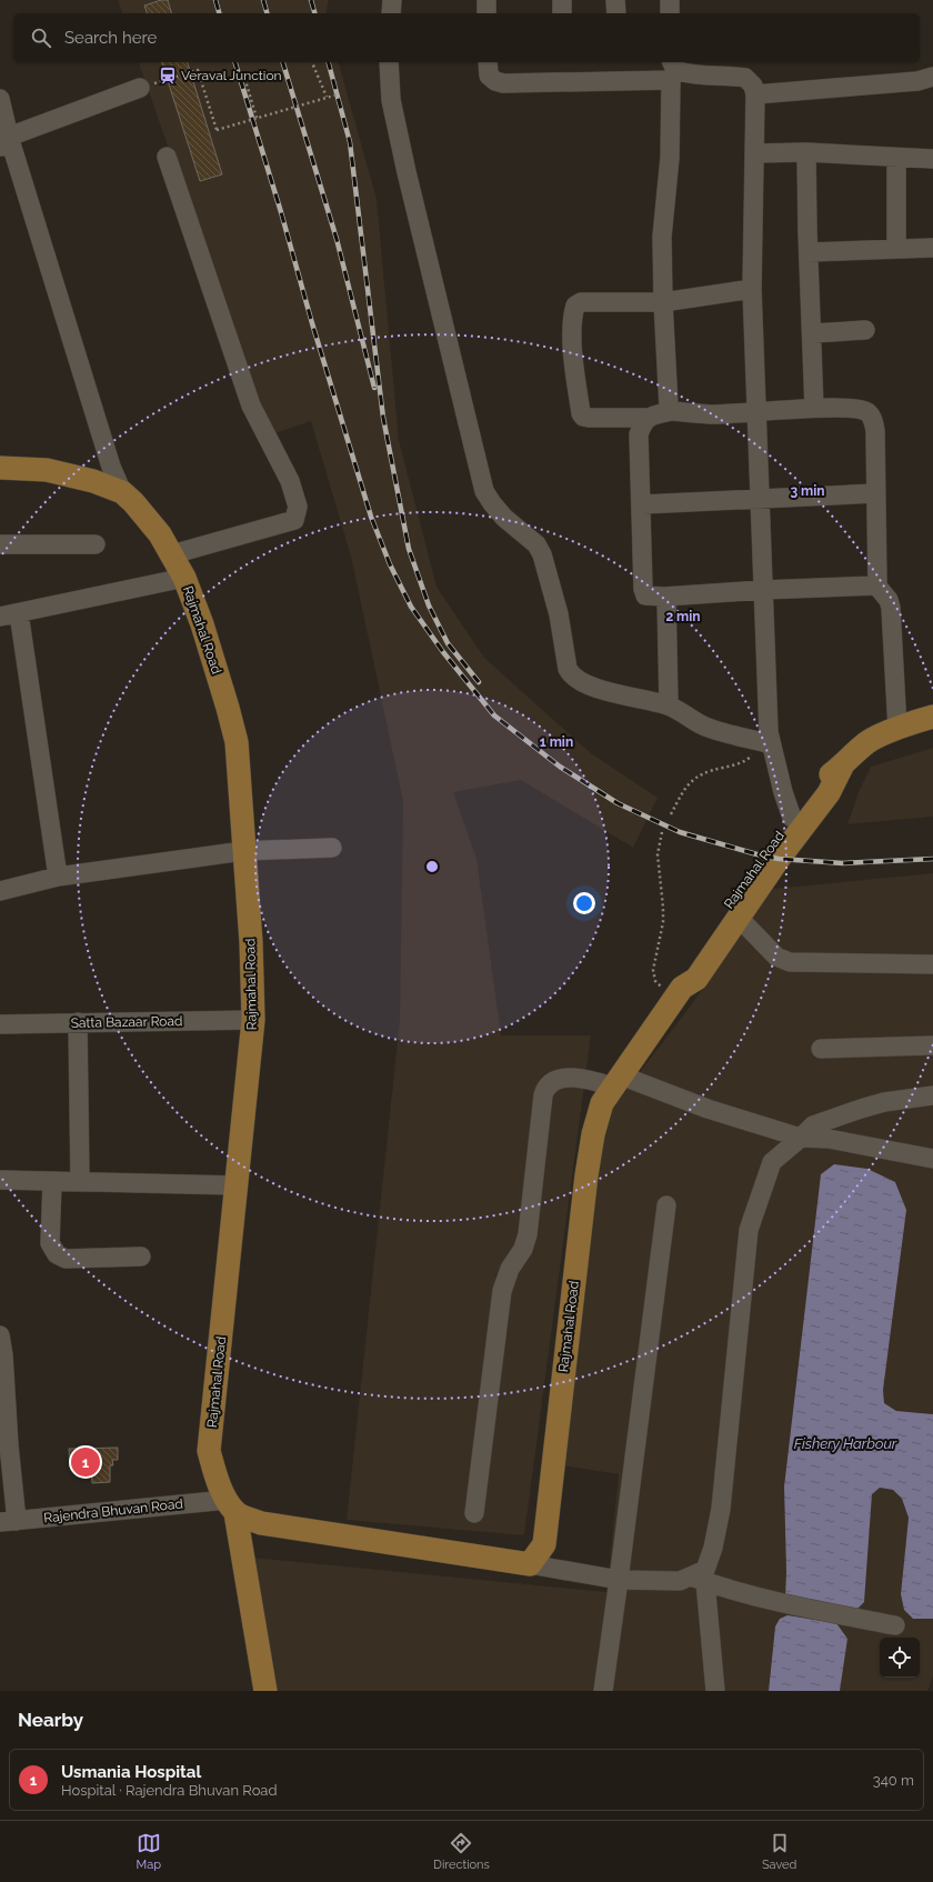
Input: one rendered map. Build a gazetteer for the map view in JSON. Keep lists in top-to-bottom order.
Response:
{
  "streets": {
    "main road": ["Rajmahal Road"],
    "street": ["Satta Bazaar Road", "Rajendra Bhuvan Road"]
  },
  "crossings": [
    ["Rajmahal Road", "Satta Bazaar Road"],
    ["Rajmahal Road", "Rajendra Bhuvan Road"]
  ],
  "water": ["Fishery Harbour"],
  "places": {
    "station": ["Veraval Junction"]
  },
  "page": {
    "search": "Search here",
    "pins": "1",
    "heading": "Nearby",
    "list": [
      {
        "mark": "1",
        "name": "Usmania Hospital",
        "note": "Hospital · Rajendra Bhuvan Road",
        "value": "340 m"
      }
    ],
    "nav": ["Map", "Directions", "Saved"]
  },
  "rings": ["3 min", "2 min", "1 min"]
}
